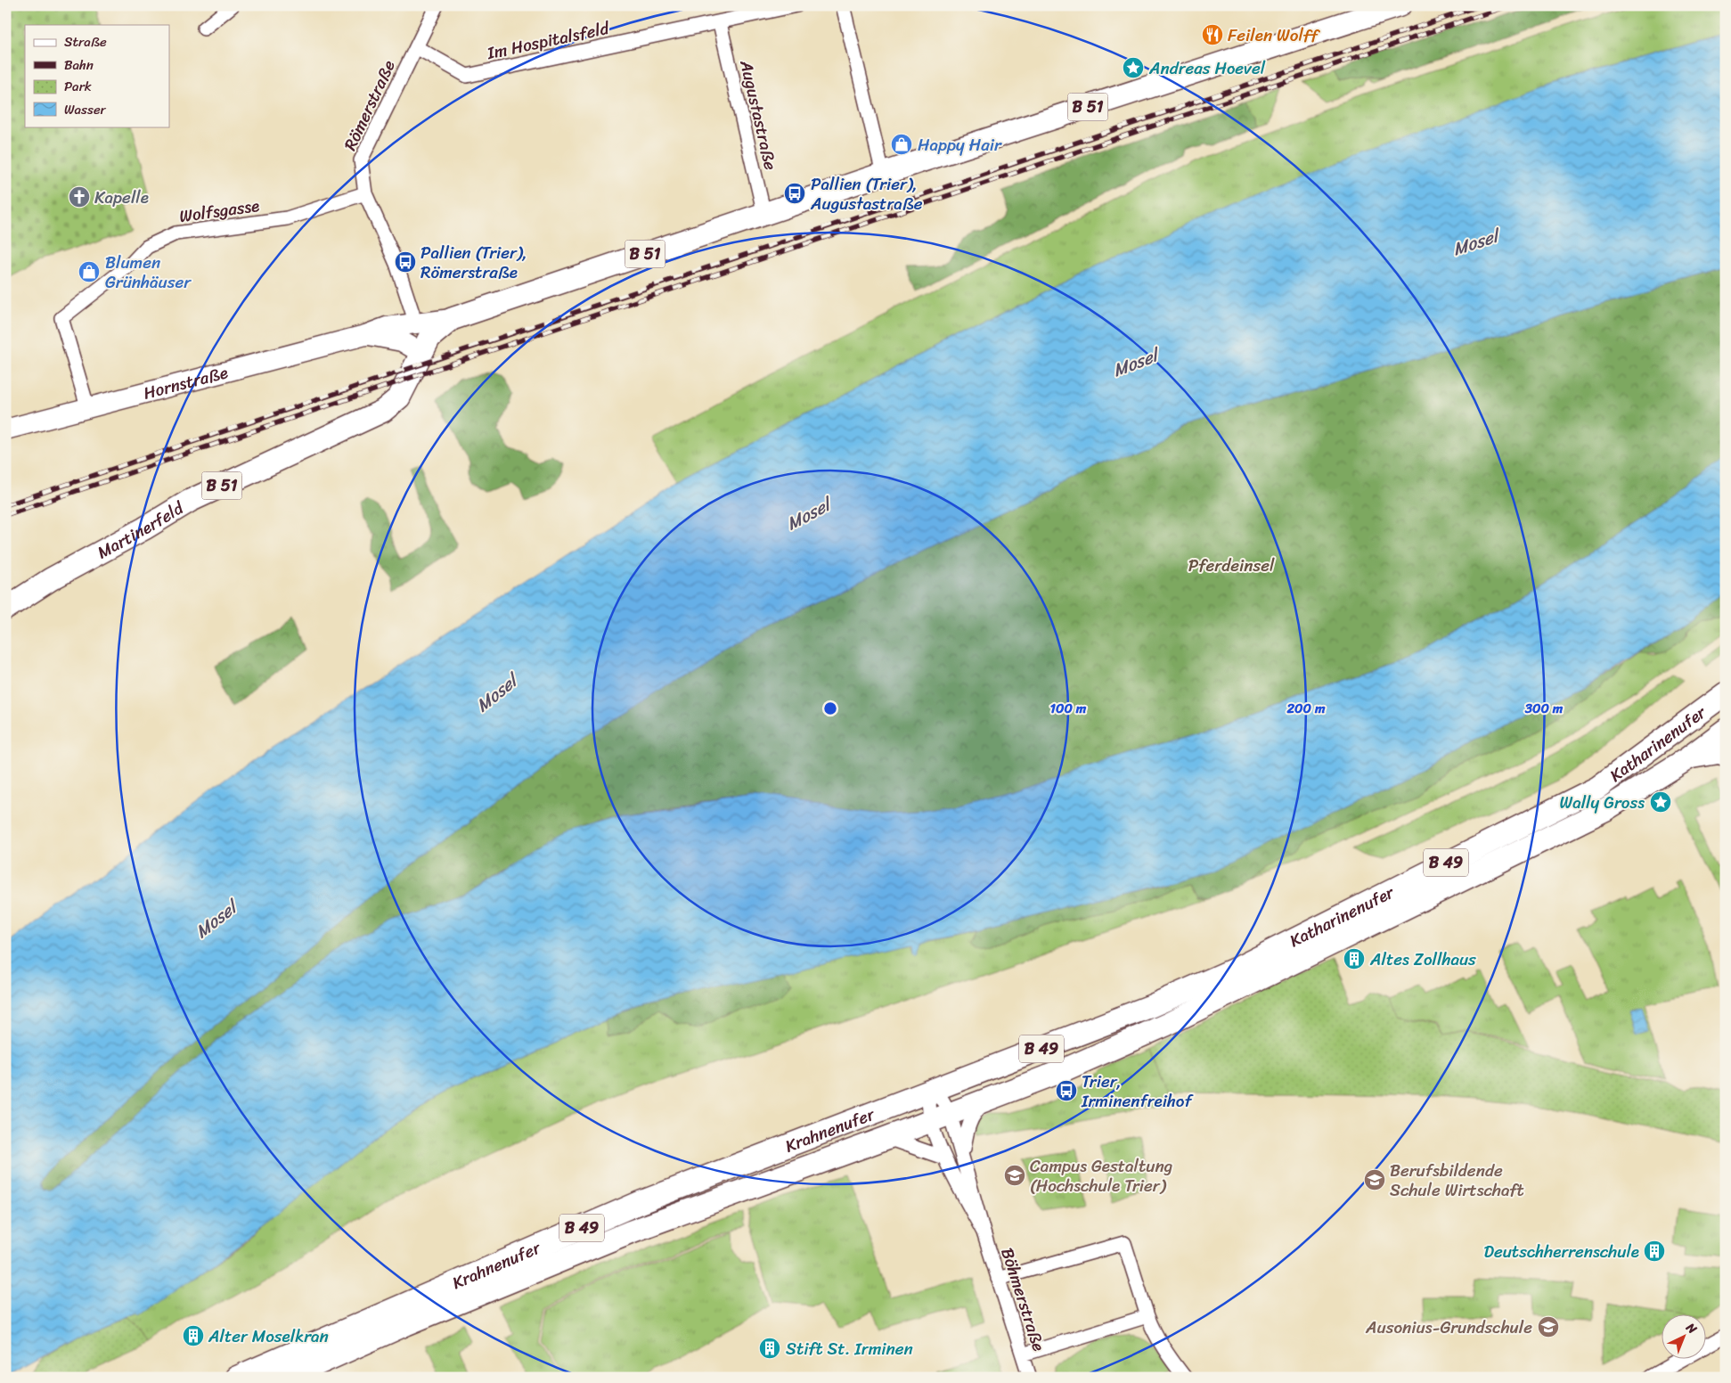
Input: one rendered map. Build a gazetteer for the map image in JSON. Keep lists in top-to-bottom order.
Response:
{
  "streets": {
    "main road": [
      "B 51",
      "Martinerfeld",
      "Katharinenufer",
      "B 49",
      "Krahnenufer"
    ],
    "street": [
      "Im Hospitalsfeld",
      "Römerstraße",
      "Augustastraße",
      "Wolfsgasse",
      "Hornstraße",
      "Böhmerstraße"
    ]
  },
  "crossings": [
    ["Im Hospitalsfeld", "Römerstraße"],
    ["Im Hospitalsfeld", "Augustastraße"],
    ["Römerstraße", "Wolfsgasse"],
    ["Römerstraße", "Hornstraße"],
    ["B 51", "Augustastraße"],
    ["B 51", "Hornstraße"],
    ["B 51", "Martinerfeld"],
    ["Wolfsgasse", "Hornstraße"],
    ["Hornstraße", "Martinerfeld"],
    ["Katharinenufer", "Krahnenufer"],
    ["Katharinenufer", "Böhmerstraße"],
    ["Krahnenufer", "Böhmerstraße"]
  ],
  "water": ["Mosel"],
  "parks": ["Pferdeinsel"],
  "places": {
    "restaurant": ["Feilen Wolff"],
    "place": ["Andreas Hoevel", "Wally Gross"],
    "shop": ["Happy Hair", "Blumen Grünhäuser"],
    "bus stop": ["Pallien (Trier), Augustastraße", "Pallien (Trier), Römerstraße", "Trier, Irminenfreihof"],
    "church": ["Kapelle"],
    "building": [
      "Altes Zollhaus",
      "Deutschherrenschule",
      "Alter Moselkran",
      "Stift St. Irminen"
    ],
    "school or university": ["Campus Gestaltung (Hochschule Trier)", "Berufsbildende Schule Wirtschaft", "Ausonius-Grundschule"]
  },
  "legend": [
    "Straße",
    "Bahn",
    "Park",
    "Wasser"
  ],
  "north": "top right",
  "rings": ["100 m", "200 m", "300 m"]
}
